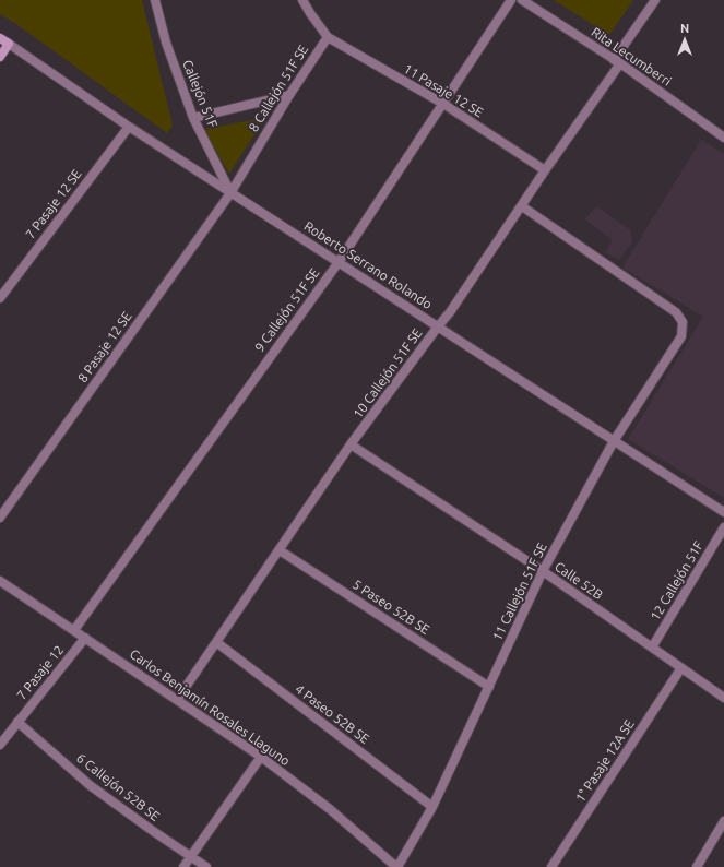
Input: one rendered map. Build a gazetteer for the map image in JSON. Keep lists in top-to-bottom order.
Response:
{
  "streets": {
    "street": [
      "Rita Lecumberri",
      "8 Callejón 51F SE",
      "11 Pasaje 12 SE",
      "Callejón 51F",
      "7 Pasaje 12 SE",
      "Roberto Serrano Rolando",
      "9 Callejón 51F SE",
      "8 Pasaje 12 SE",
      "10 Callejón 51F SE",
      "Calle 52B",
      "12 Callejón 51F",
      "11 Callejón 51F SE",
      "5 Paseo 52B SE",
      "7 Pasaje 12",
      "Carlos Benjamín Rosales Llaguno",
      "4 Paseo 52B SE",
      "1° Pasaje 12A SE",
      "6 Callejón 52B SE"
    ]
  },
  "crossings": [
    ["Rita Lecumberri", "10 Callejón 51F SE"],
    ["8 Callejón 51F SE", "11 Pasaje 12 SE"],
    ["8 Callejón 51F SE", "Callejón 51F"],
    ["8 Callejón 51F SE", "Roberto Serrano Rolando"],
    ["8 Callejón 51F SE", "8 Pasaje 12 SE"],
    ["11 Pasaje 12 SE", "9 Callejón 51F SE"],
    ["11 Pasaje 12 SE", "10 Callejón 51F SE"],
    ["Callejón 51F", "Roberto Serrano Rolando"],
    ["Callejón 51F", "8 Pasaje 12 SE"],
    ["7 Pasaje 12 SE", "Roberto Serrano Rolando"],
    ["Roberto Serrano Rolando", "9 Callejón 51F SE"],
    ["Roberto Serrano Rolando", "8 Pasaje 12 SE"],
    ["Roberto Serrano Rolando", "10 Callejón 51F SE"],
    ["Roberto Serrano Rolando", "11 Callejón 51F SE"],
    ["9 Callejón 51F SE", "Carlos Benjamín Rosales Llaguno"],
    ["10 Callejón 51F SE", "Calle 52B"],
    ["10 Callejón 51F SE", "11 Callejón 51F SE"],
    ["10 Callejón 51F SE", "5 Paseo 52B SE"],
    ["10 Callejón 51F SE", "Carlos Benjamín Rosales Llaguno"],
    ["10 Callejón 51F SE", "4 Paseo 52B SE"],
    ["Calle 52B", "12 Callejón 51F"],
    ["Calle 52B", "11 Callejón 51F SE"],
    ["Calle 52B", "1° Pasaje 12A SE"],
    ["11 Callejón 51F SE", "5 Paseo 52B SE"],
    ["11 Callejón 51F SE", "Carlos Benjamín Rosales Llaguno"],
    ["11 Callejón 51F SE", "4 Paseo 52B SE"],
    ["7 Pasaje 12", "Carlos Benjamín Rosales Llaguno"],
    ["7 Pasaje 12", "6 Callejón 52B SE"]
  ],
  "north": "top"
}
